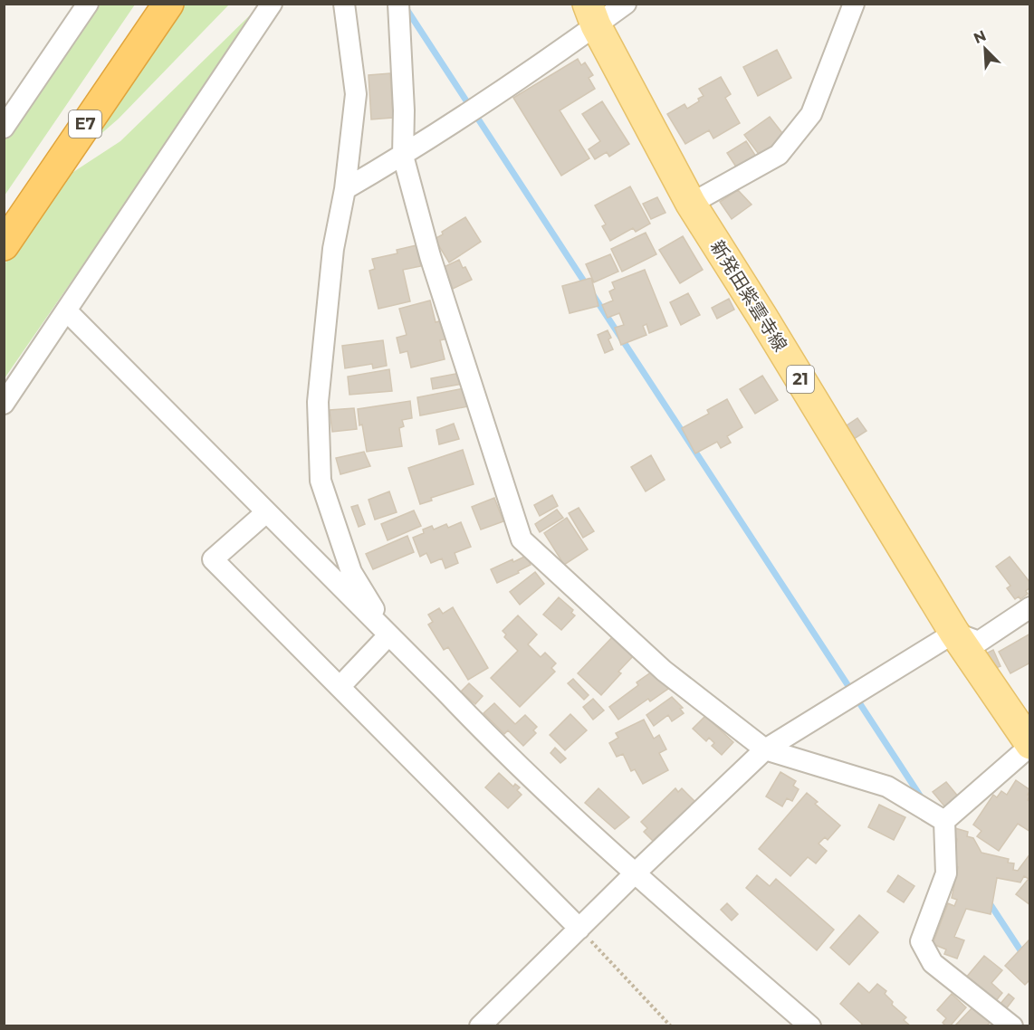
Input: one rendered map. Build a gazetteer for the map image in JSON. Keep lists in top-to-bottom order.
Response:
{
  "streets": {
    "highway": ["E7"],
    "main road": ["新発田紫雲寺線", "21"]
  },
  "north": "top left"
}
